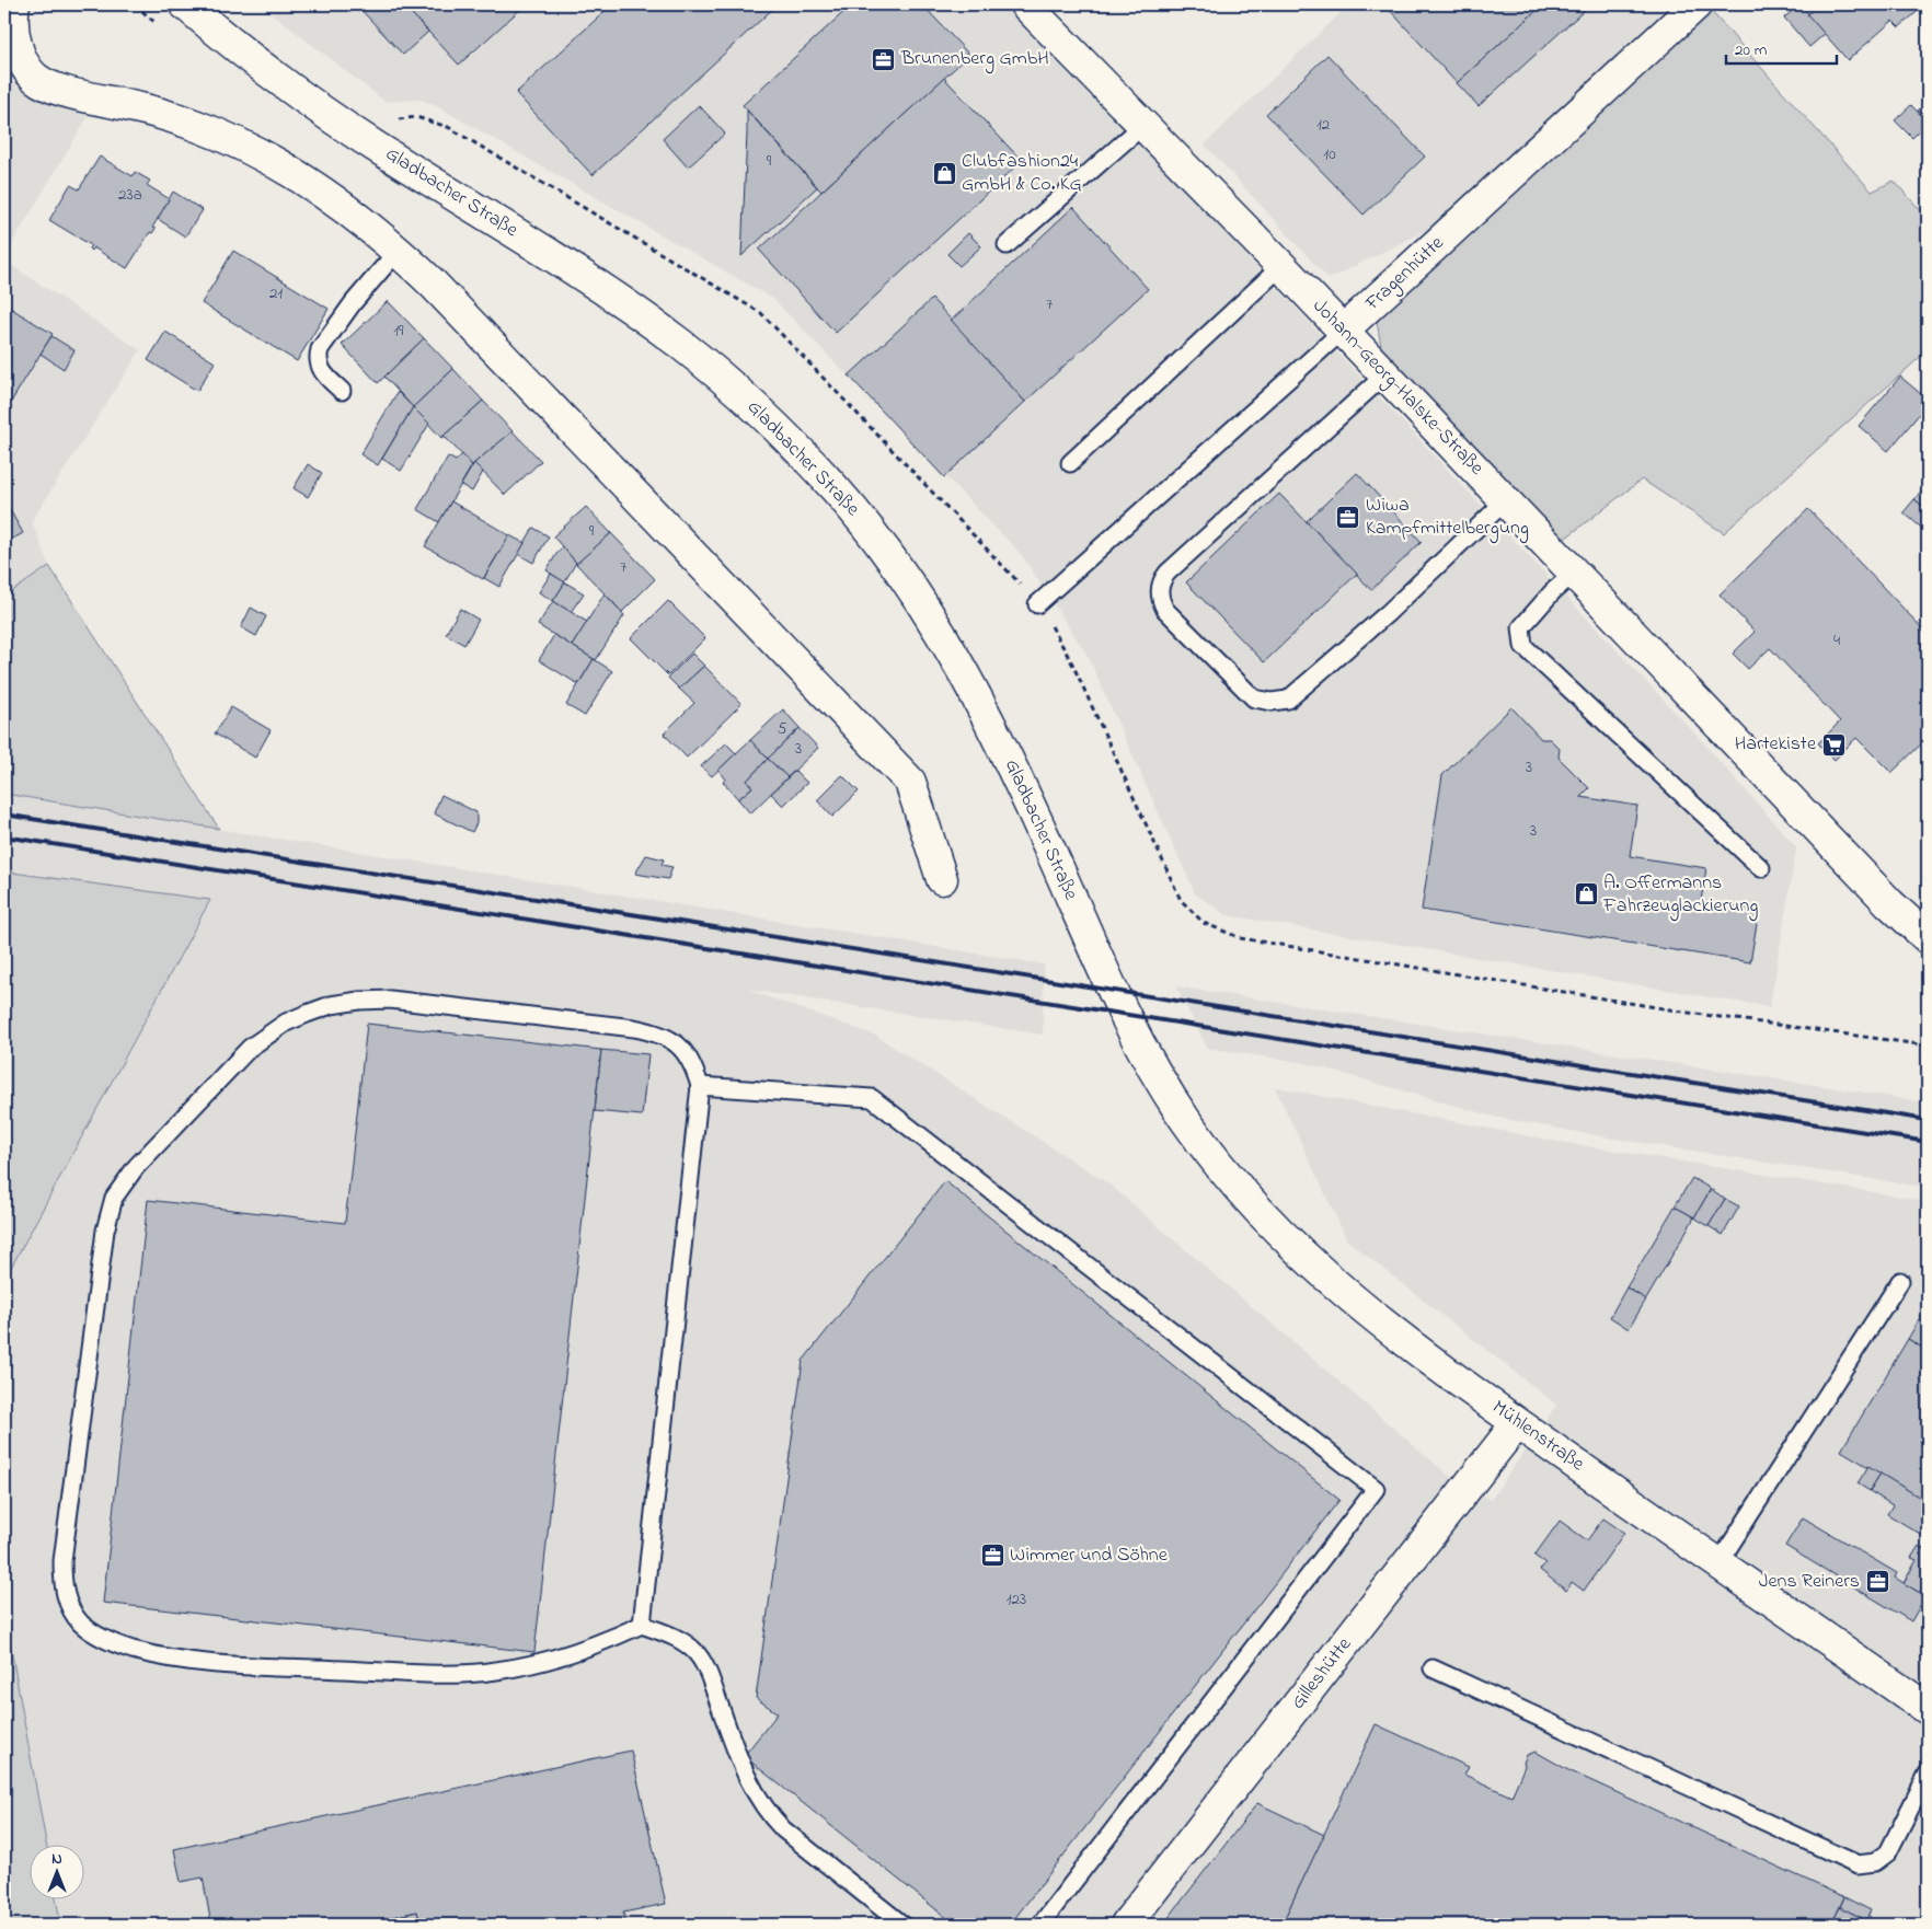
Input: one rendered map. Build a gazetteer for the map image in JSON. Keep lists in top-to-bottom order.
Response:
{
  "streets": {
    "street": [
      "Gladbacher Straße",
      "Fragenhütte",
      "Johann-Georg-Halske-Straße",
      "Mühlenstraße",
      "Gilleshütte"
    ]
  },
  "crossings": [
    ["Gladbacher Straße", "Mühlenstraße"],
    ["Fragenhütte", "Johann-Georg-Halske-Straße"],
    ["Mühlenstraße", "Gilleshütte"]
  ],
  "places": {
    "office": [
      "Brunenberg GmbH",
      "Wiwa Kampfmittelbergung",
      "Wimmer und Söhne",
      "Jens Reiners"
    ],
    "shop": ["Clubfashion24 GmbH & Co. KG", "A. Offermanns Fahrzeuglackierung"],
    "supermarket": ["Hartekiste"]
  },
  "house_numbers": [
    "12",
    "10",
    "9",
    "23a",
    "21",
    "7",
    "19",
    "9",
    "7",
    "4",
    "5",
    "3",
    "3",
    "3",
    "123"
  ],
  "scale_bar": "20 m",
  "north": "top"
}
